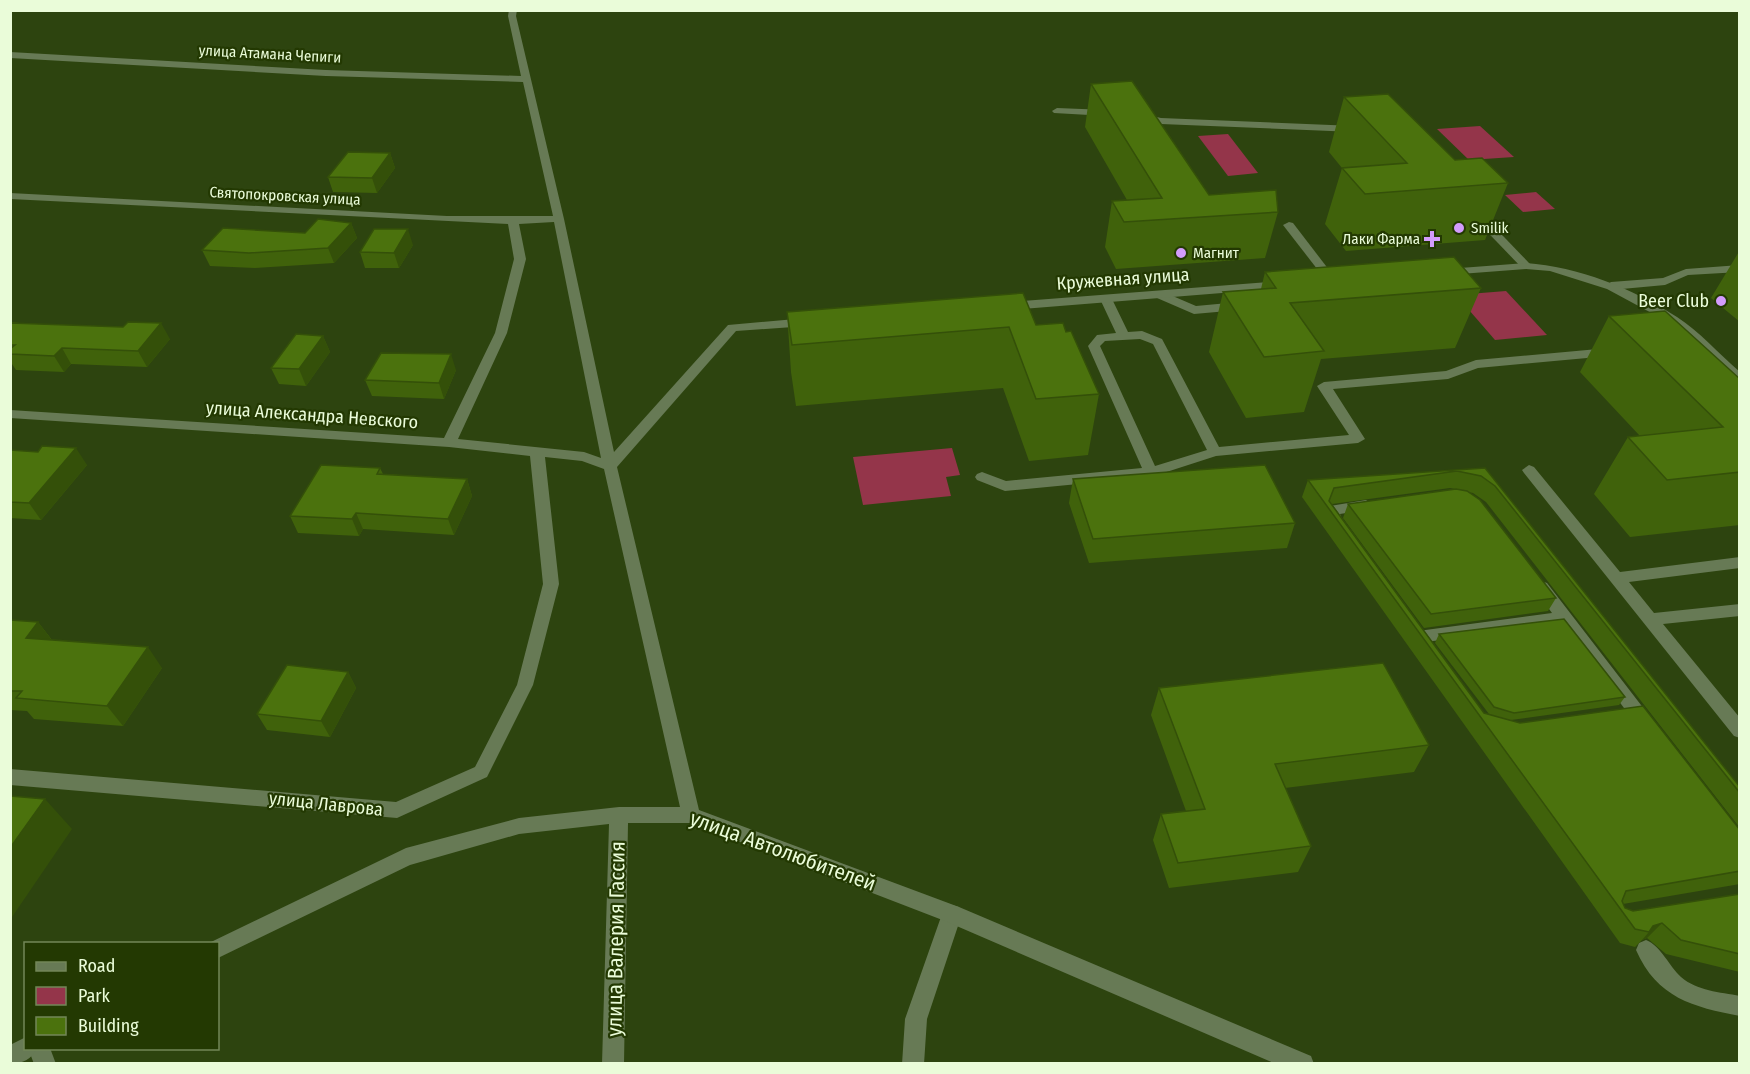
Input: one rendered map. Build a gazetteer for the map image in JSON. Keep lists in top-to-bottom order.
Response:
{
  "streets": {
    "street": [
      "улица Атамана Чепиги",
      "Святопокровская улица",
      "Кружевная улица",
      "улица Александра Невского",
      "улица Лаврова",
      "улица Автолюбителей",
      "улица Валерия Гассия"
    ]
  },
  "crossings": [
    ["улица Александра Невского", "улица Лаврова"],
    ["улица Автолюбителей", "улица Валерия Гассия"]
  ],
  "places": {
    "other": ["Smilik", "Магнит", "Beer Club"],
    "health": ["Лаки Фарма"]
  },
  "legend": ["Road", "Park", "Building"]
}
